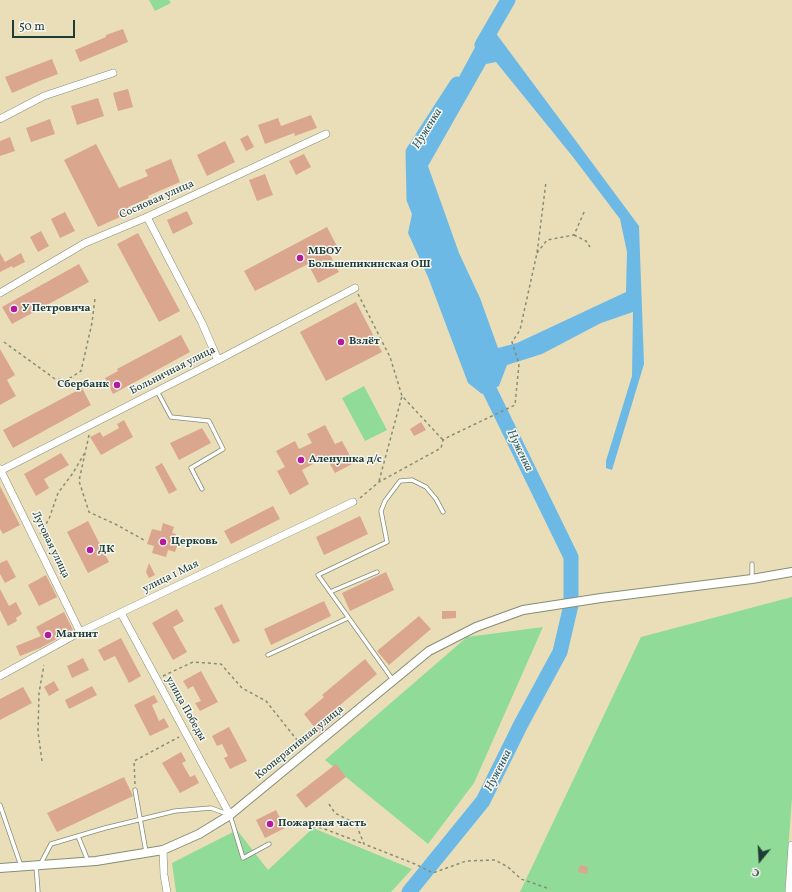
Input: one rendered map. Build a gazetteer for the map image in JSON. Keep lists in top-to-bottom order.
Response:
{
  "streets": {
    "street": [
      "Сосновая улица",
      "Больничная улица",
      "Луговая улица",
      "улица 1 Мая",
      "улица Победы",
      "Кооперативная улица"
    ]
  },
  "crossings": [
    ["Больничная улица", "Луговая улица"],
    ["Луговая улица", "улица 1 Мая"],
    ["улица 1 Мая", "улица Победы"],
    ["улица Победы", "Кооперативная улица"]
  ],
  "water": ["Нуженка"],
  "places": [
    "МБОУ Большепикинская ОШ",
    "У Петровича",
    "Взлёт",
    "Сбербанк",
    "Аленушка д/с",
    "Церковь",
    "ДК",
    "Магнит",
    "Пожарная часть"
  ],
  "scale_bar": "50 m",
  "north": "bottom"
}
